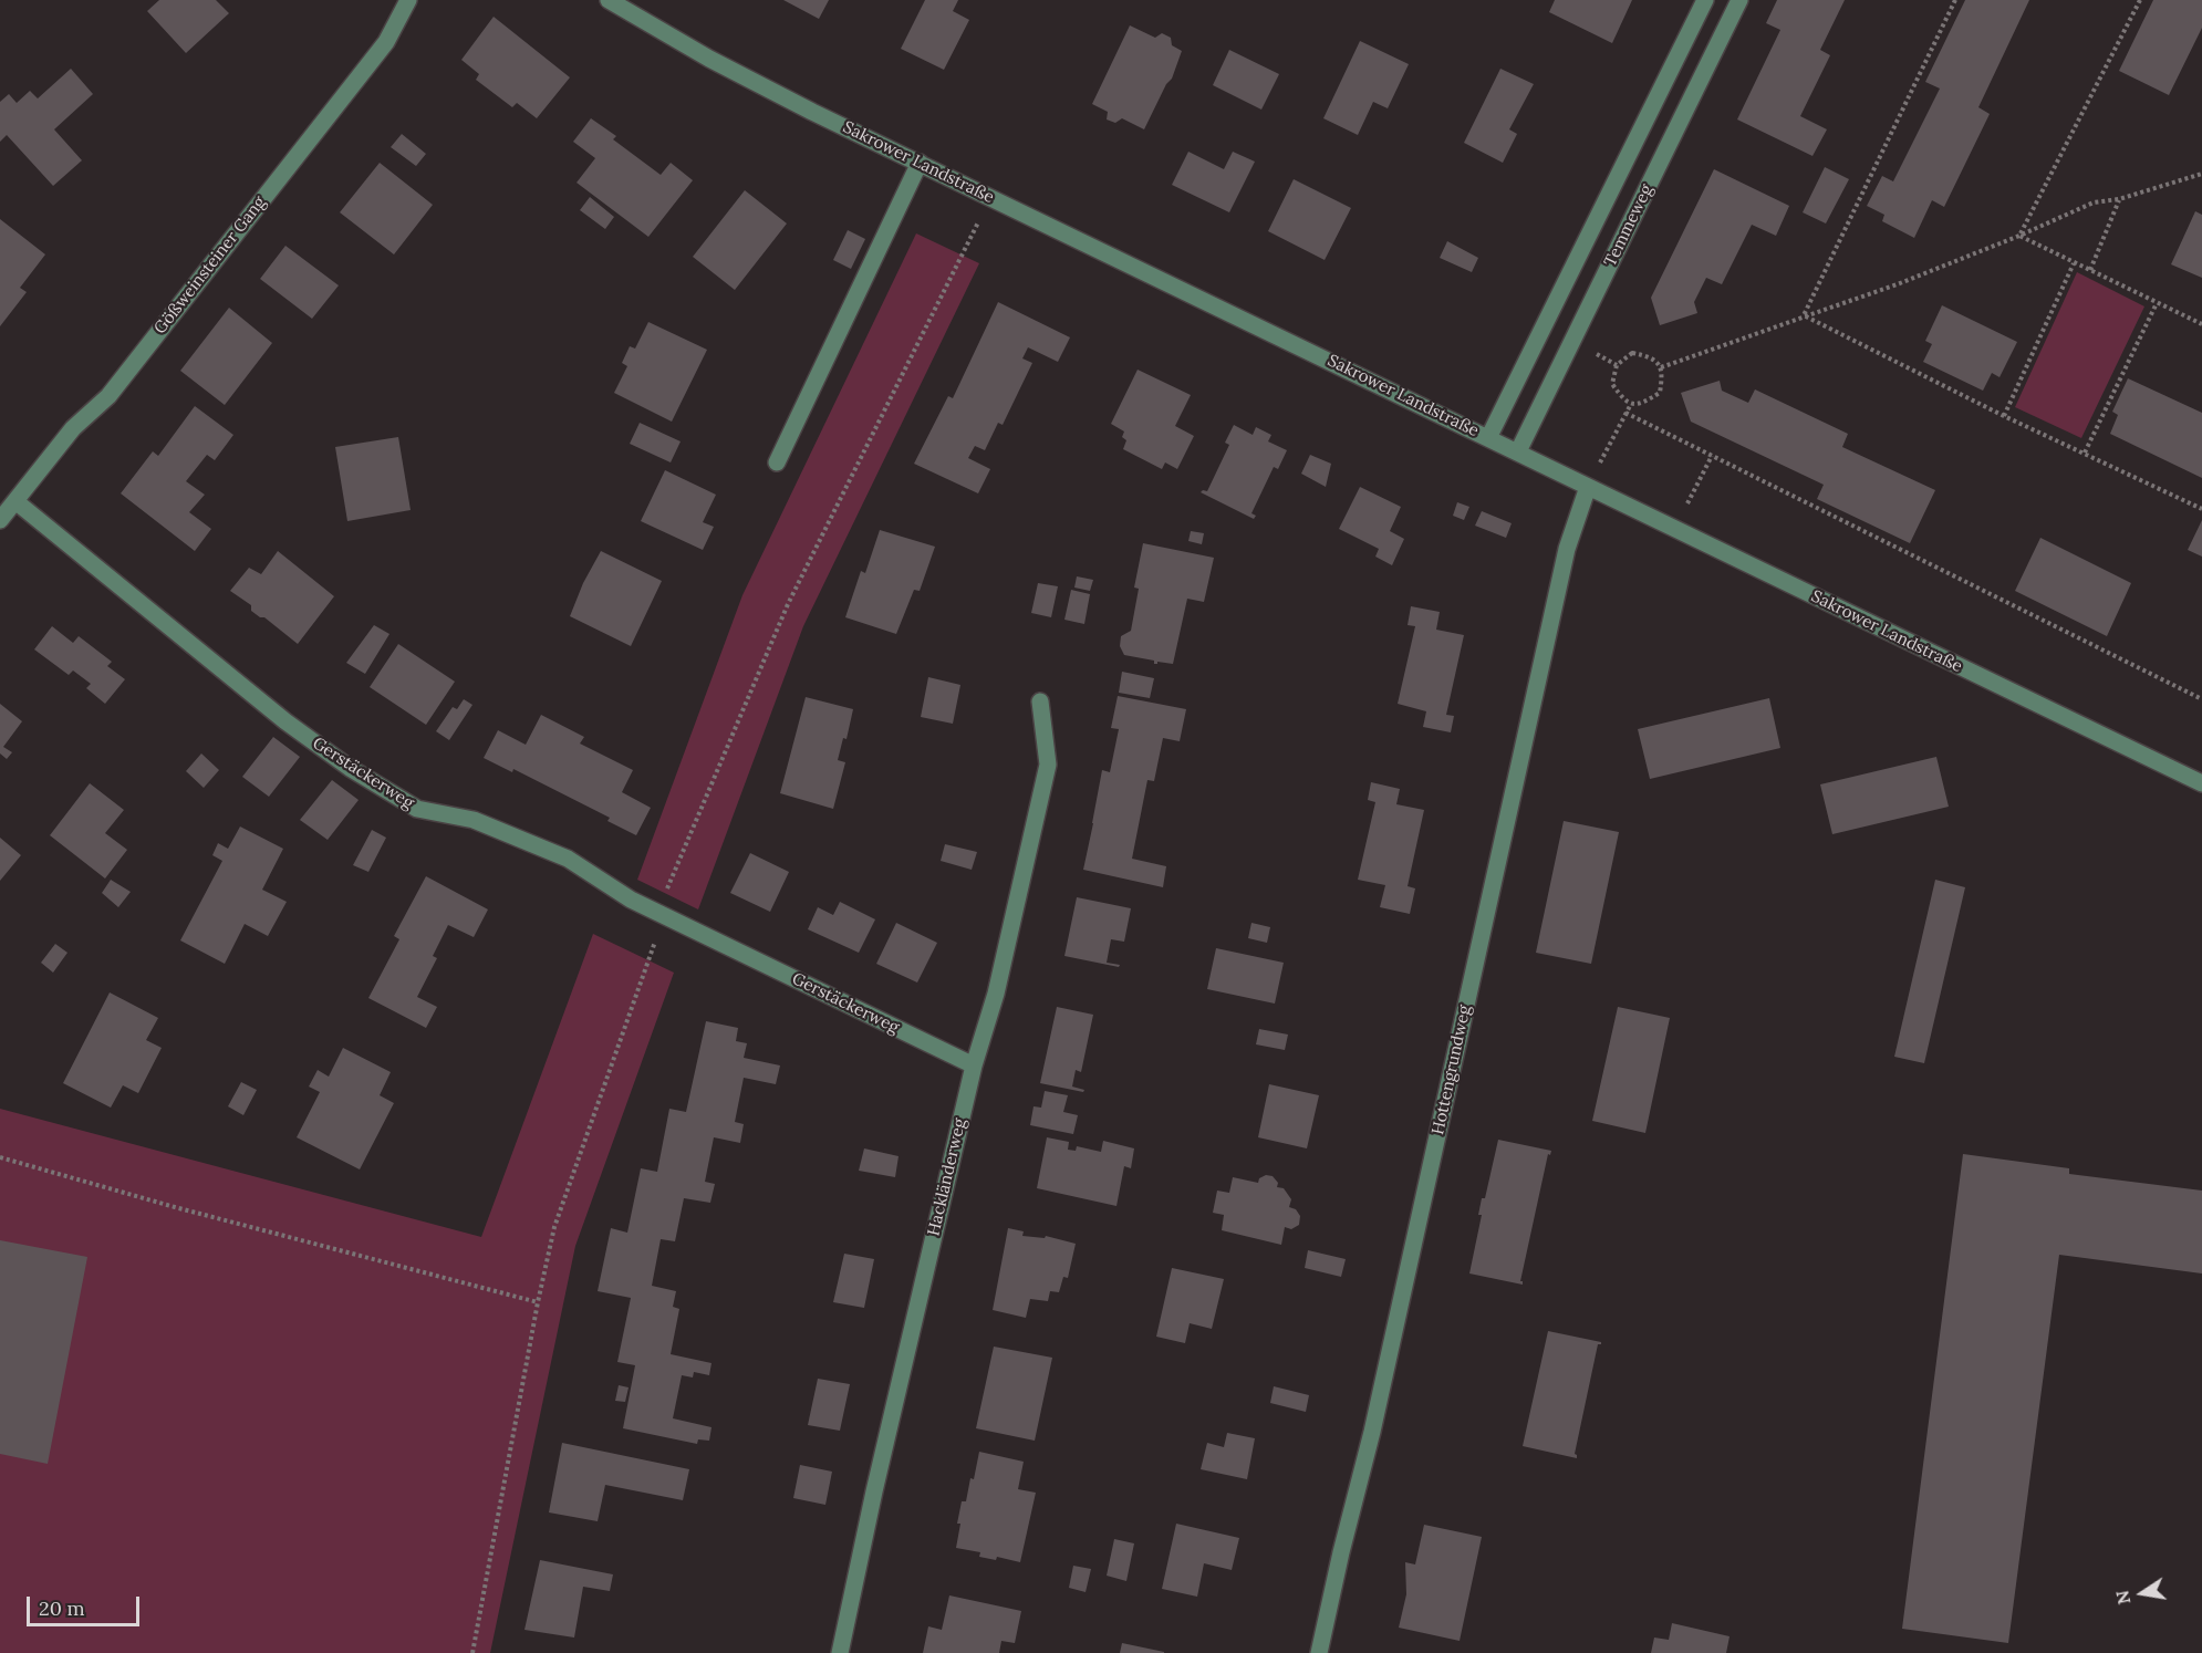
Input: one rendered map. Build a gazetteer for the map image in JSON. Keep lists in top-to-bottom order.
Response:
{
  "streets": {
    "street": [
      "Sakrower Landstraße",
      "Temmeweg",
      "Gößweinsteiner Gang",
      "Gerstäckerweg",
      "Hottengrundweg",
      "Hackländerweg"
    ]
  },
  "crossings": [
    ["Sakrower Landstraße", "Temmeweg"],
    ["Sakrower Landstraße", "Hottengrundweg"],
    ["Gößweinsteiner Gang", "Gerstäckerweg"],
    ["Gerstäckerweg", "Hackländerweg"]
  ],
  "scale_bar": "20 m",
  "north": "left"
}
